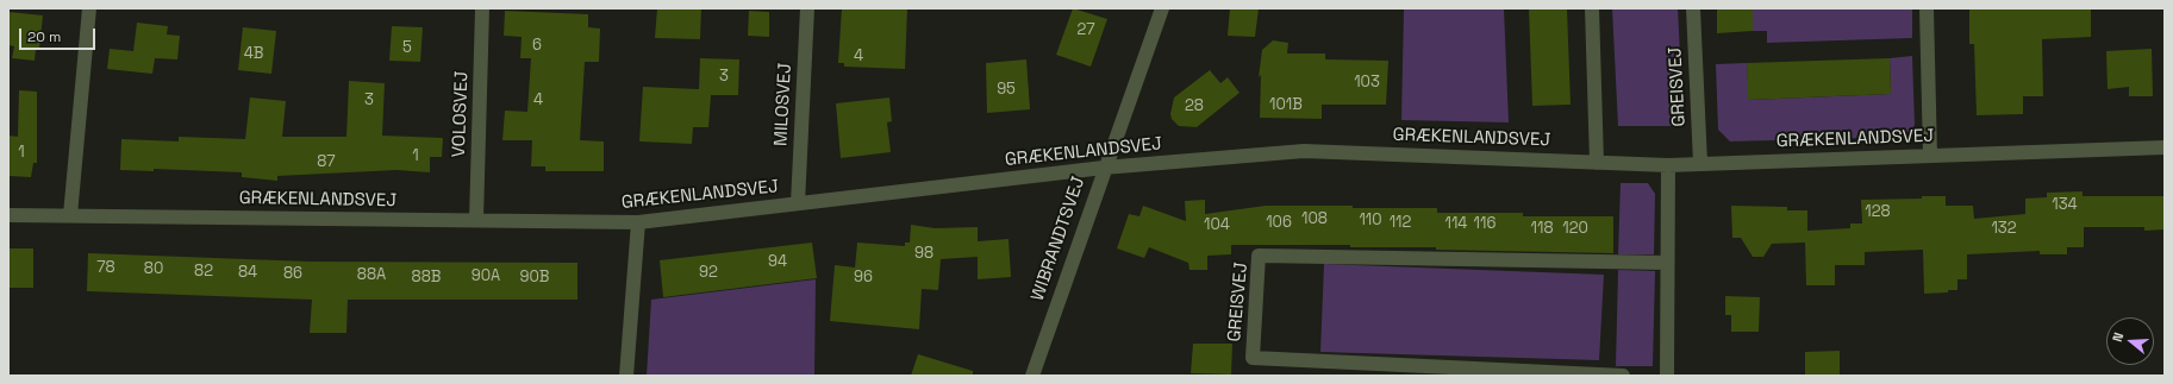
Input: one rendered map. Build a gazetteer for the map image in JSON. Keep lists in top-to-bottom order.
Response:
{
  "streets": {
    "street": [
      "GREISVEJ",
      "MILOSVEJ",
      "VOLOSVEJ",
      "GRÆKENLANDSVEJ",
      "WIBRANDTSVEJ"
    ]
  },
  "crossings": [
    ["GREISVEJ", "GRÆKENLANDSVEJ"],
    ["MILOSVEJ", "GRÆKENLANDSVEJ"],
    ["VOLOSVEJ", "GRÆKENLANDSVEJ"],
    ["GRÆKENLANDSVEJ", "WIBRANDTSVEJ"]
  ],
  "house_numbers": [
    "27",
    "6",
    "5",
    "4B",
    "4",
    "3",
    "103",
    "95",
    "3",
    "4",
    "101B",
    "28",
    "1",
    "1",
    "87",
    "134",
    "128",
    "108",
    "110",
    "106",
    "112",
    "114",
    "116",
    "104",
    "118",
    "120",
    "132",
    "98",
    "94",
    "78",
    "80",
    "82",
    "84",
    "92",
    "86",
    "88A",
    "90A",
    "88B",
    "90B",
    "96"
  ],
  "scale_bar": "20 m",
  "north": "left"
}
